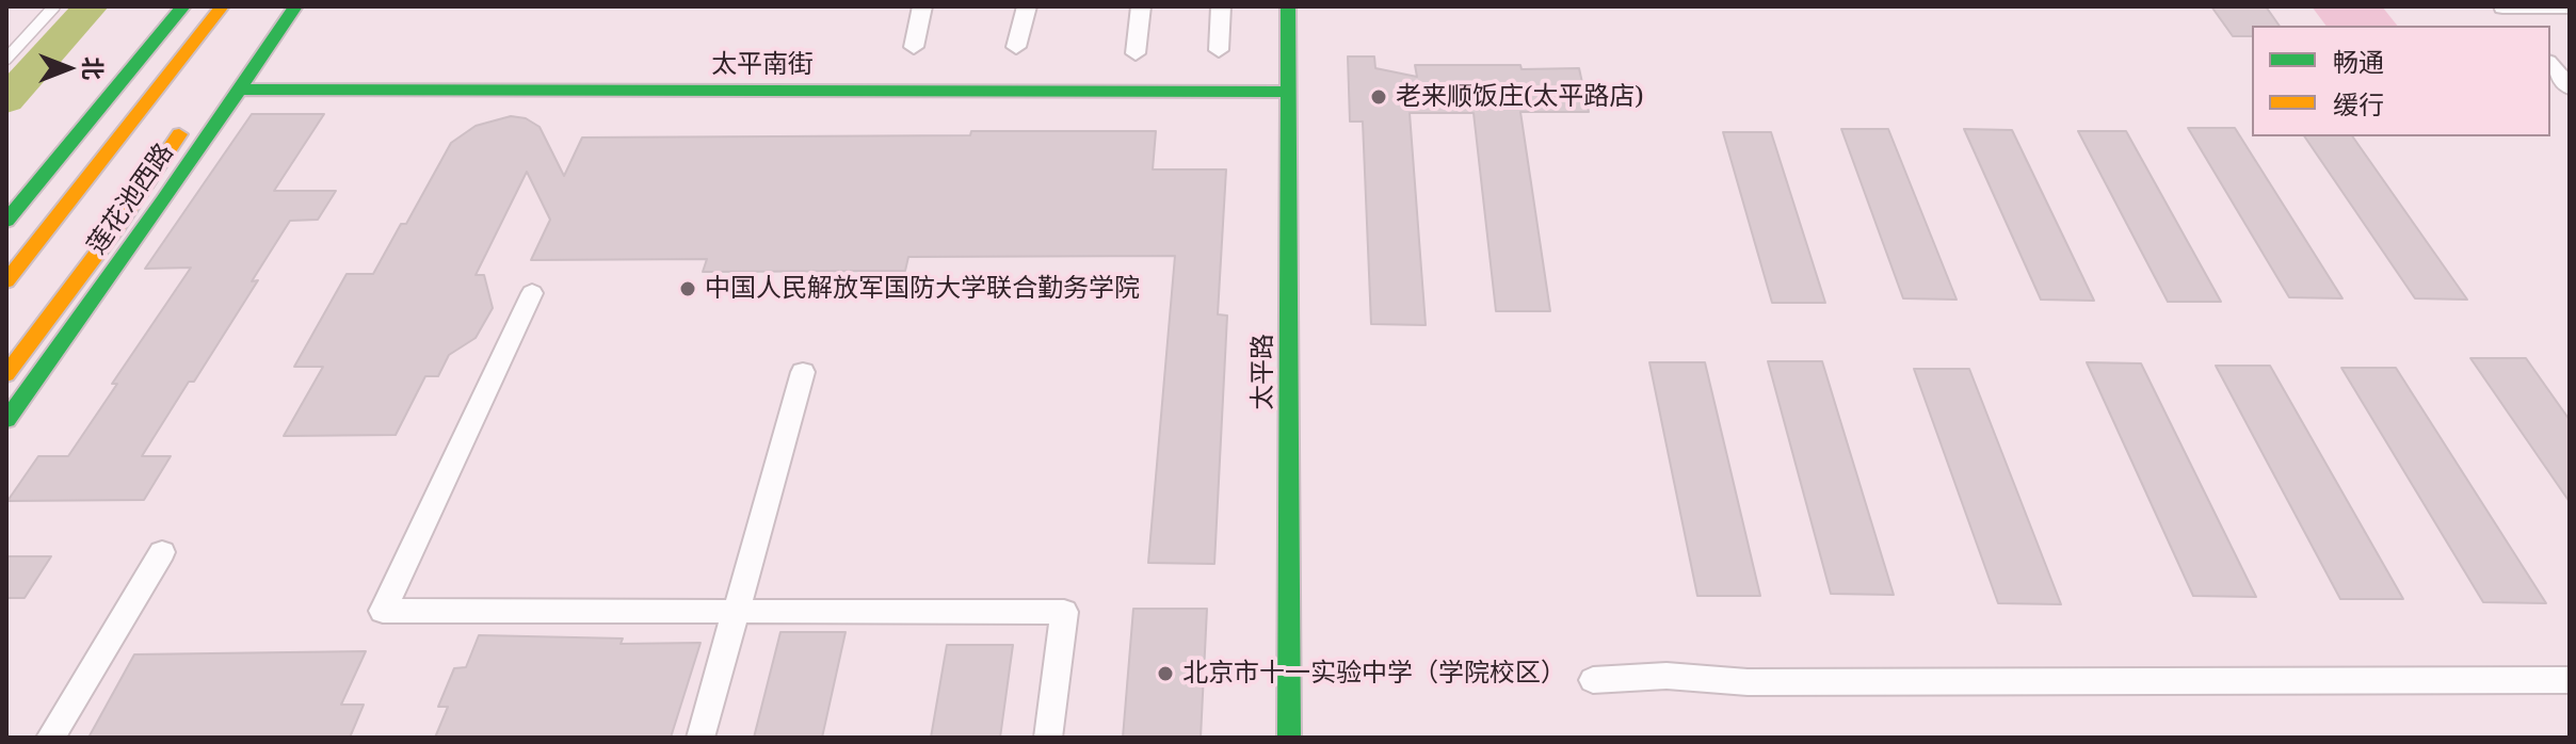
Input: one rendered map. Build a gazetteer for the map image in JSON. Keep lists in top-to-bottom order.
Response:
{
  "streets": {
    "main road": ["太平南街", "莲花池西路", "太平路"]
  },
  "crossings": [
    ["太平南街", "莲花池西路"],
    ["太平南街", "太平路"]
  ],
  "places": ["老来顺饭庄(太平路店)", "中国人民解放军国防大学联合勤务学院", "北京市十一实验中学（学院校区）"],
  "legend": ["畅通", "缓行"],
  "north": "right"
}
